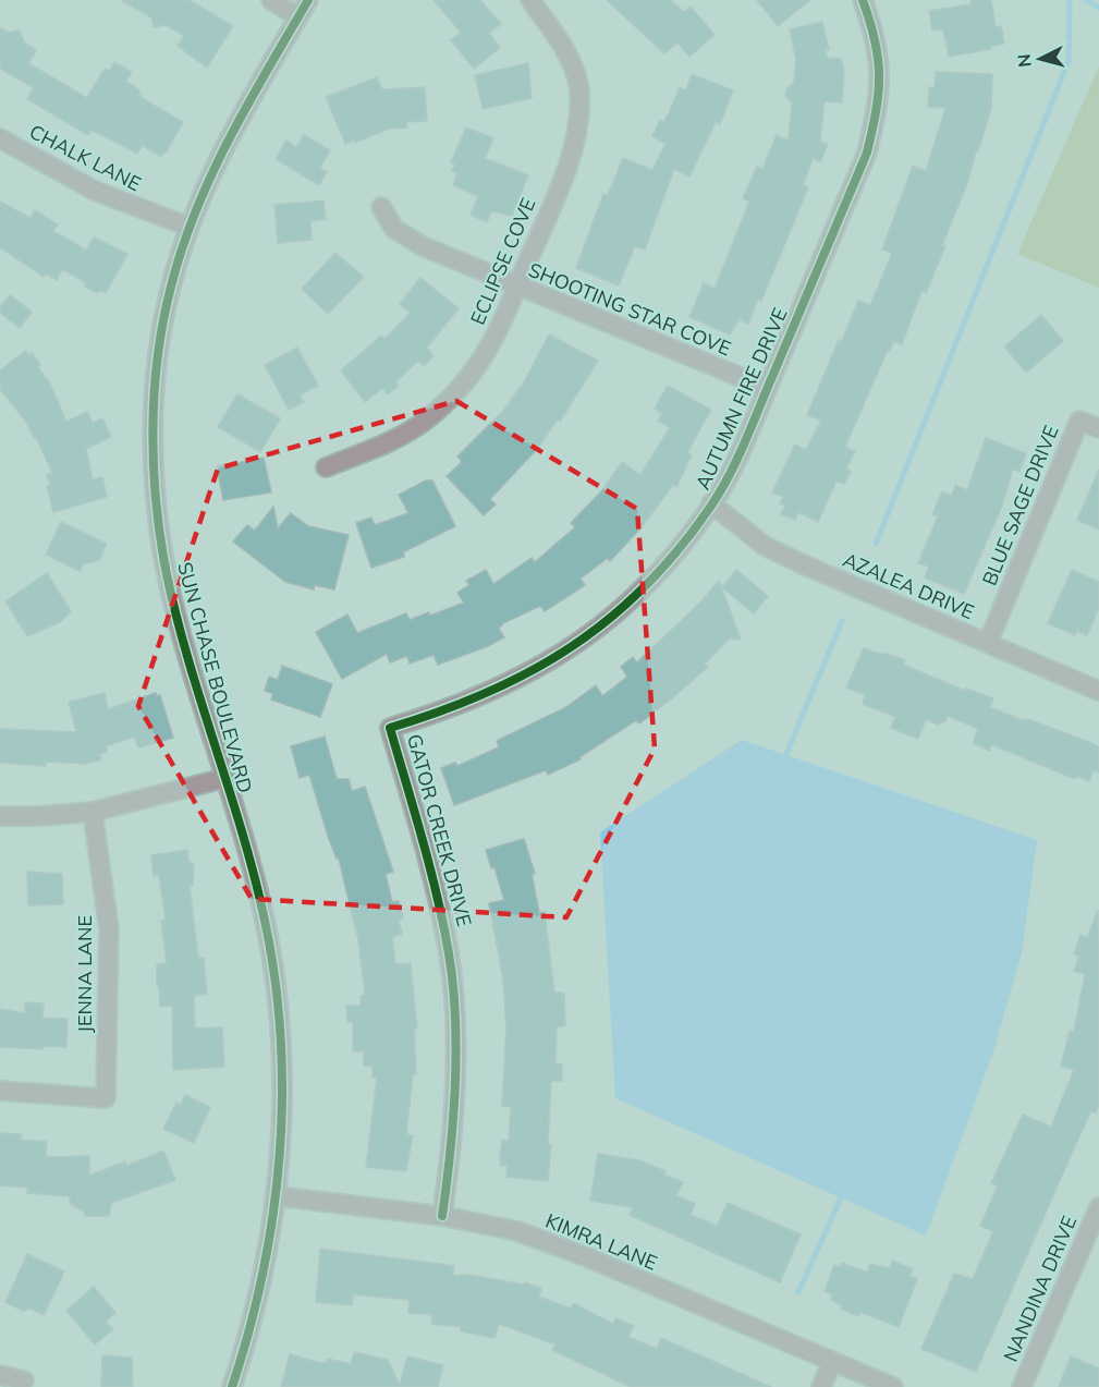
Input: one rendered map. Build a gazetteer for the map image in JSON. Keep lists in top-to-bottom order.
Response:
{
  "streets": {
    "street": [
      "CHALK LANE",
      "ECLIPSE COVE",
      "SHOOTING STAR COVE",
      "AUTUMN FIRE DRIVE",
      "BLUE SAGE DRIVE",
      "AZALEA DRIVE",
      "SUN CHASE BOULEVARD",
      "GATOR CREEK DRIVE",
      "JENNA LANE",
      "KIMRA LANE",
      "NANDINA DRIVE"
    ]
  },
  "crossings": [
    ["CHALK LANE", "SUN CHASE BOULEVARD"],
    ["ECLIPSE COVE", "SHOOTING STAR COVE"],
    ["SHOOTING STAR COVE", "AUTUMN FIRE DRIVE"],
    ["AUTUMN FIRE DRIVE", "AZALEA DRIVE"],
    ["AUTUMN FIRE DRIVE", "GATOR CREEK DRIVE"],
    ["BLUE SAGE DRIVE", "AZALEA DRIVE"],
    ["SUN CHASE BOULEVARD", "KIMRA LANE"],
    ["GATOR CREEK DRIVE", "KIMRA LANE"]
  ],
  "north": "left"
}
